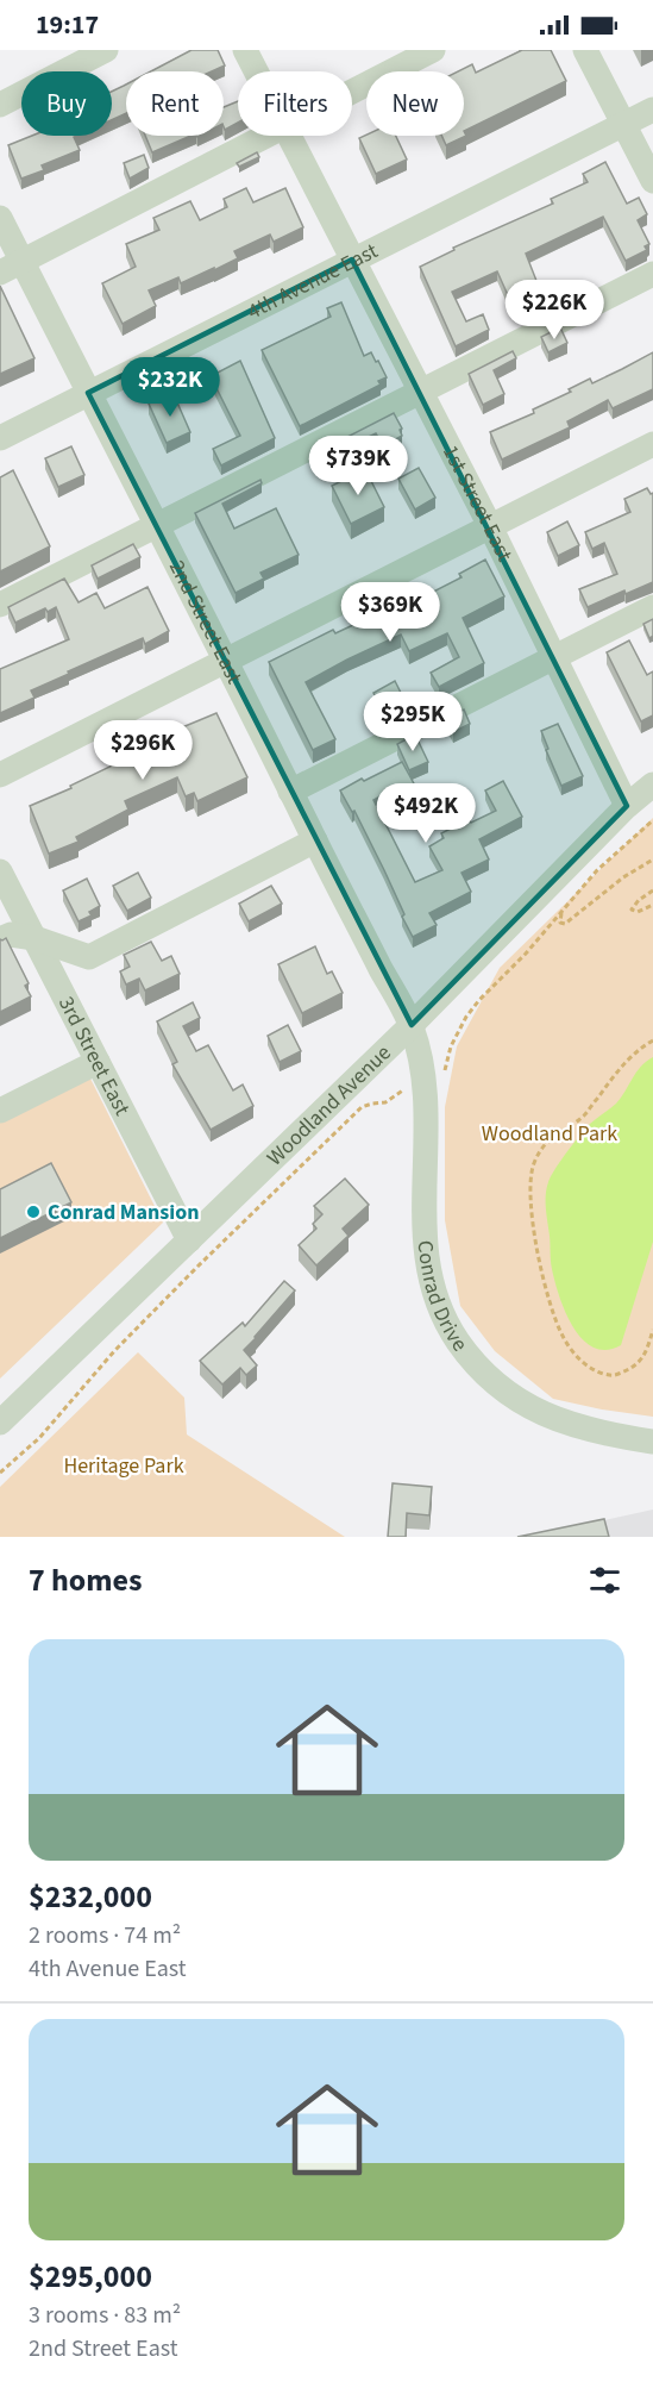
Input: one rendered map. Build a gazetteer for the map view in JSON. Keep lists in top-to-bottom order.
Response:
{
  "streets": {
    "street": [
      "4th Avenue East",
      "1st Street East",
      "2nd Street East",
      "3rd Street East",
      "Woodland Avenue",
      "Conrad Drive"
    ]
  },
  "crossings": [
    ["4th Avenue East", "1st Street East"],
    ["4th Avenue East", "2nd Street East"],
    ["1st Street East", "Woodland Avenue"],
    ["2nd Street East", "Woodland Avenue"],
    ["2nd Street East", "Conrad Drive"],
    ["3rd Street East", "Woodland Avenue"],
    ["Woodland Avenue", "Conrad Drive"]
  ],
  "parks": ["Woodland Park", "Heritage Park"],
  "places": ["Conrad Mansion"],
  "page": {
    "status": "19:17",
    "chip": [
      "Buy",
      "Rent",
      "Filters",
      "New"
    ],
    "price": [
      "$226K",
      "$232K",
      "$739K",
      "$369K",
      "$295K",
      "$296K",
      "$492K"
    ],
    "heading": "7 homes",
    "list": [
      {
        "name": "$232,000",
        "note": "2 rooms · 74 m² · 4th Avenue East"
      },
      {
        "name": "$295,000",
        "note": "3 rooms · 83 m² · 2nd Street East"
      }
    ]
  }
}
